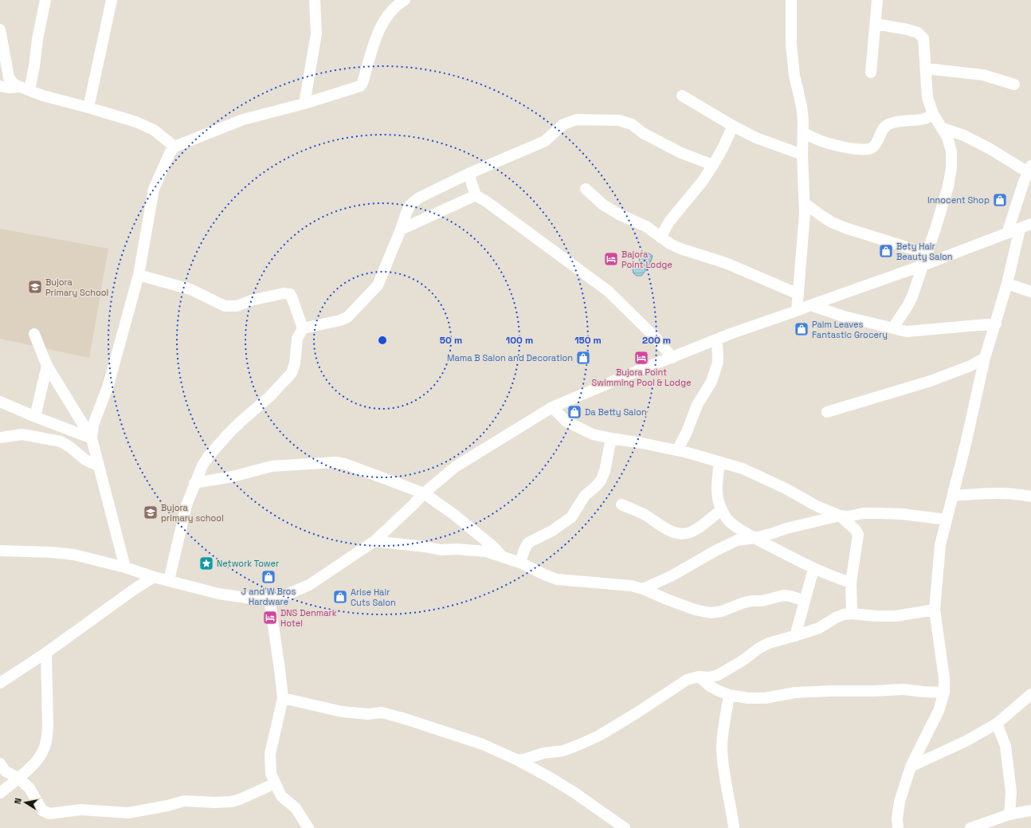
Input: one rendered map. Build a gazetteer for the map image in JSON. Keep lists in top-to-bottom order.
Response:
{
  "places": {
    "shop": [
      "Innocent Shop",
      "Bety Hair Beauty Salon",
      "Palm Leaves Fantastic Grocery",
      "Mama B Salon and Decoration",
      "Da Betty Salon",
      "J and W Bros Hardware",
      "Arise Hair Cuts Salon"
    ],
    "hotel": ["Bajora Point Lodge", "Bujora Point Swimming Pool & Lodge", "DNS Denmark Hotel"],
    "school or university": ["Bujora Primary School", "Bujora primary school"],
    "place": ["Network Tower"]
  },
  "north": "left",
  "rings": [
    "50 m",
    "100 m",
    "150 m",
    "200 m"
  ]
}
